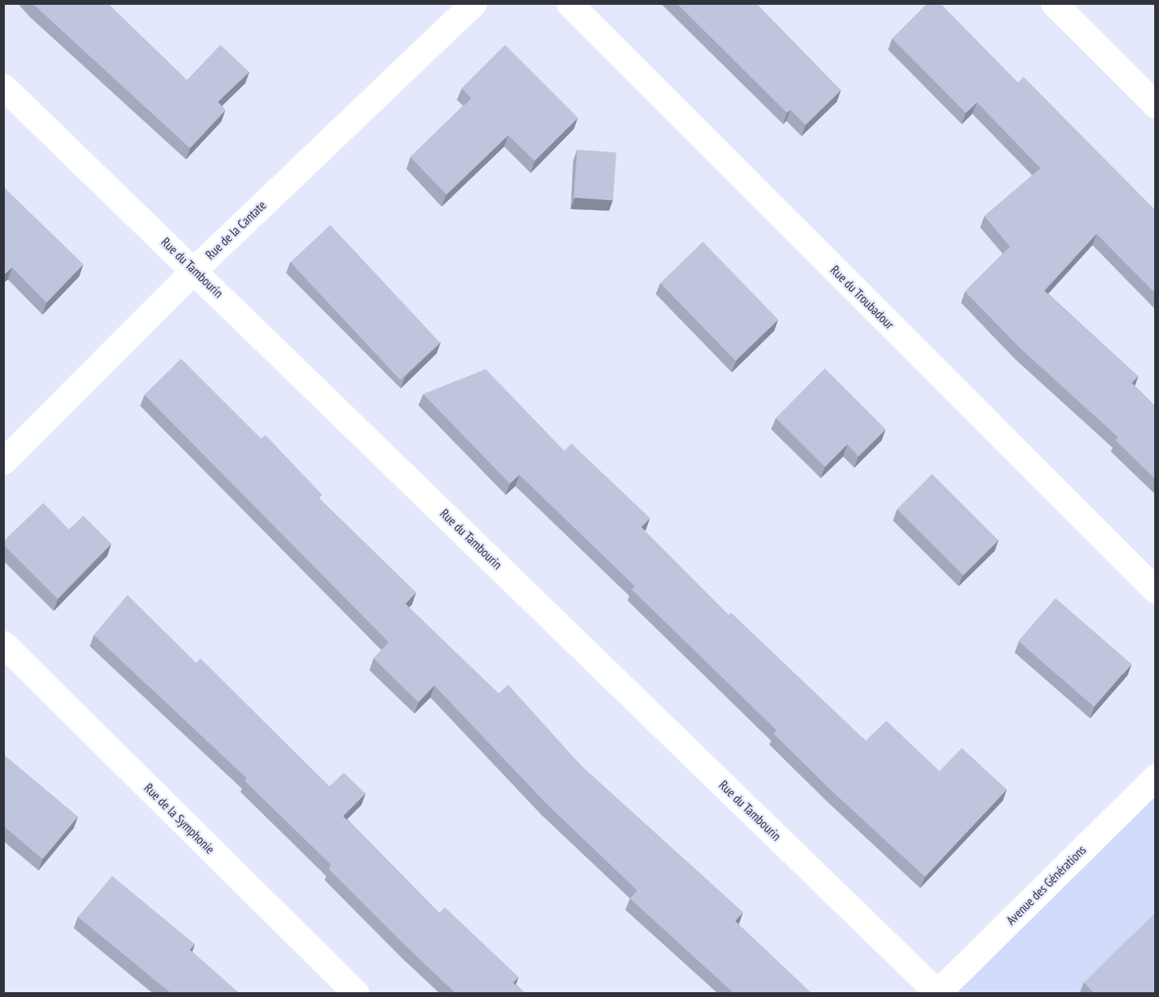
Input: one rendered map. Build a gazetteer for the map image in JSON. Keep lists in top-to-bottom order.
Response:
{
  "streets": {
    "street": [
      "Rue de la Cantate",
      "Rue du Tambourin",
      "Rue du Troubadour",
      "Rue de la Symphonie",
      "Avenue des Générations"
    ]
  },
  "crossings": [
    ["Rue de la Cantate", "Rue du Tambourin"],
    ["Rue du Tambourin", "Avenue des Générations"]
  ]
}
